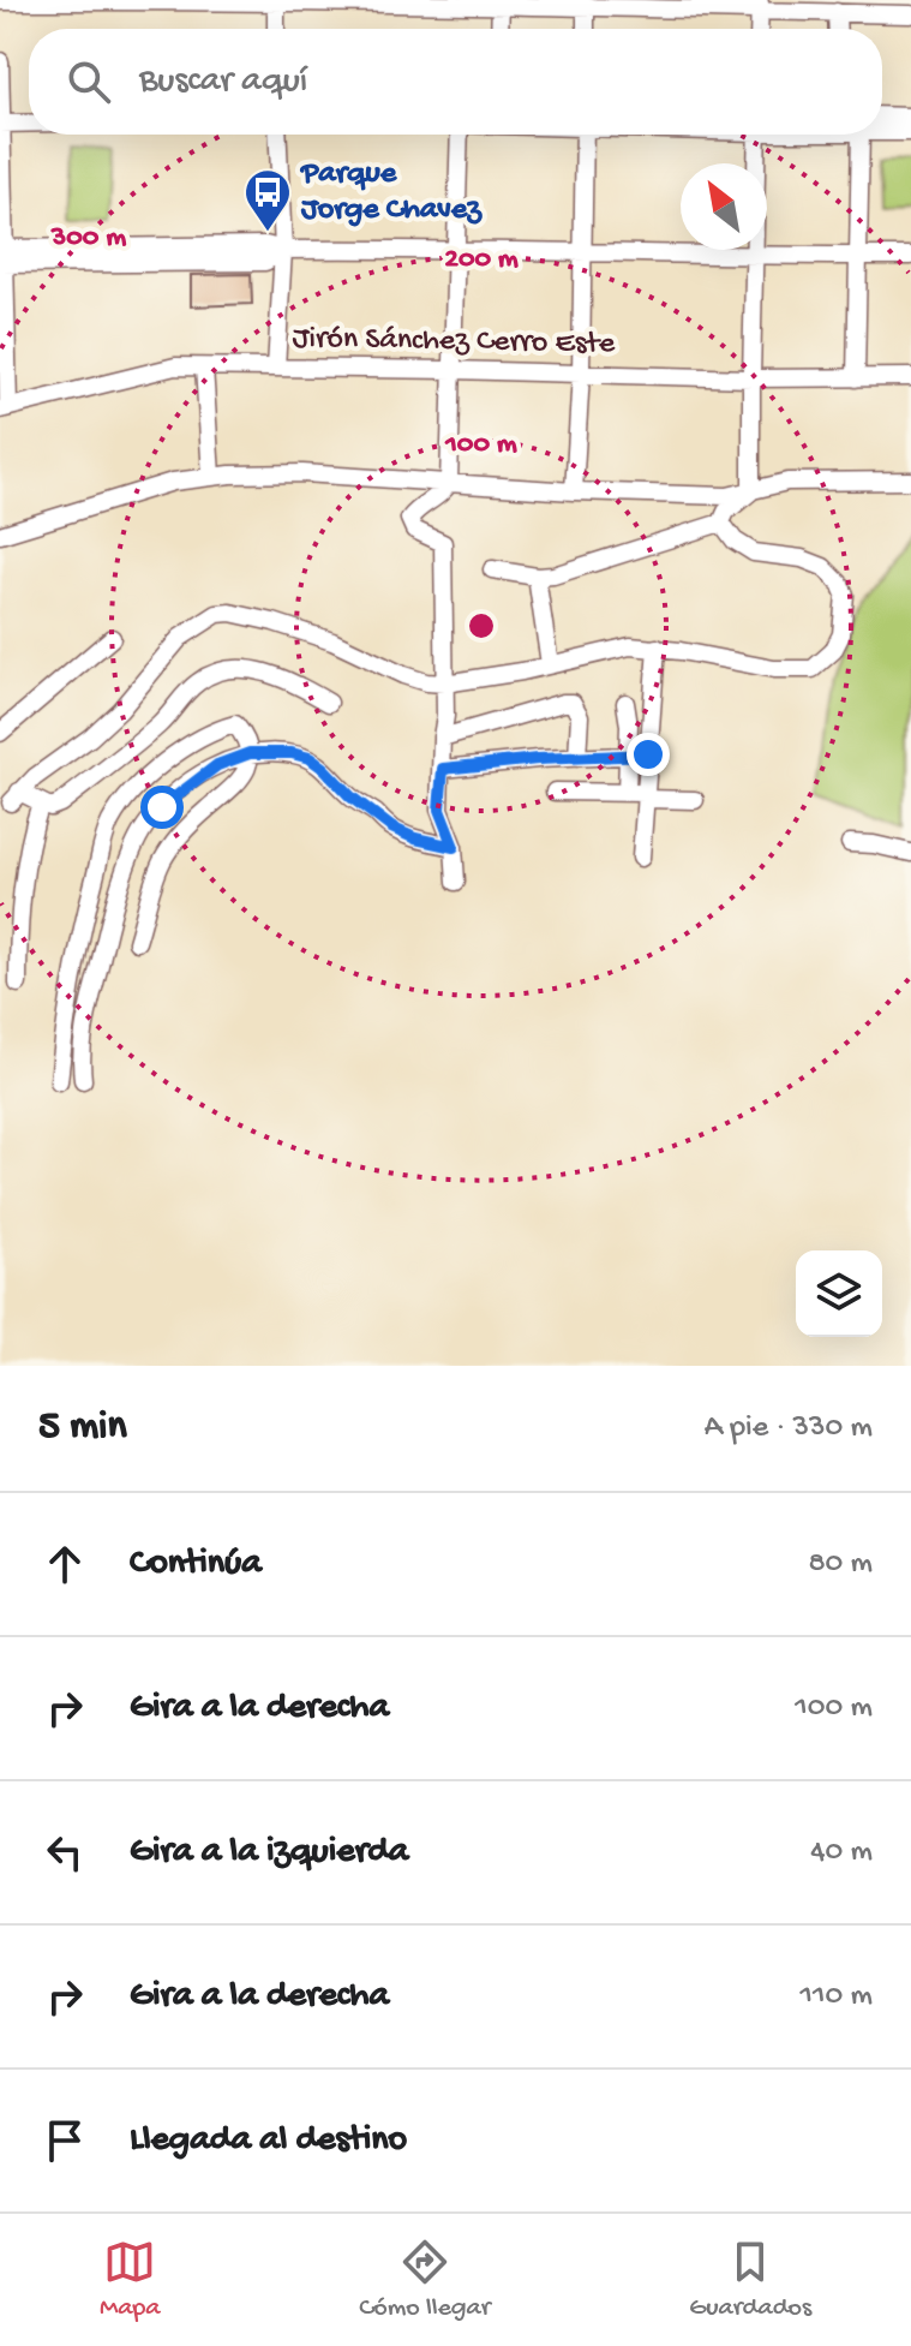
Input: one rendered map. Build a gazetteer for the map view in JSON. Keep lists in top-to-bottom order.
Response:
{
  "streets": {
    "street": ["Jirón Sánchez Cerro Este"]
  },
  "places": {
    "bus stop": ["Parque Jorge Chavez"]
  },
  "north": "top left",
  "page": {
    "search": "Buscar aquí",
    "heading": ["5 min", "A pie · 330 m"],
    "list": [
      ["Continúa", "80 m"],
      ["Gira a la derecha", "100 m"],
      ["Gira a la izquierda", "40 m"],
      ["Gira a la derecha", "110 m"],
      "Llegada al destino"
    ],
    "nav": ["Mapa", "Cómo llegar", "Guardados"]
  },
  "rings": ["300 m", "200 m", "100 m"]
}
